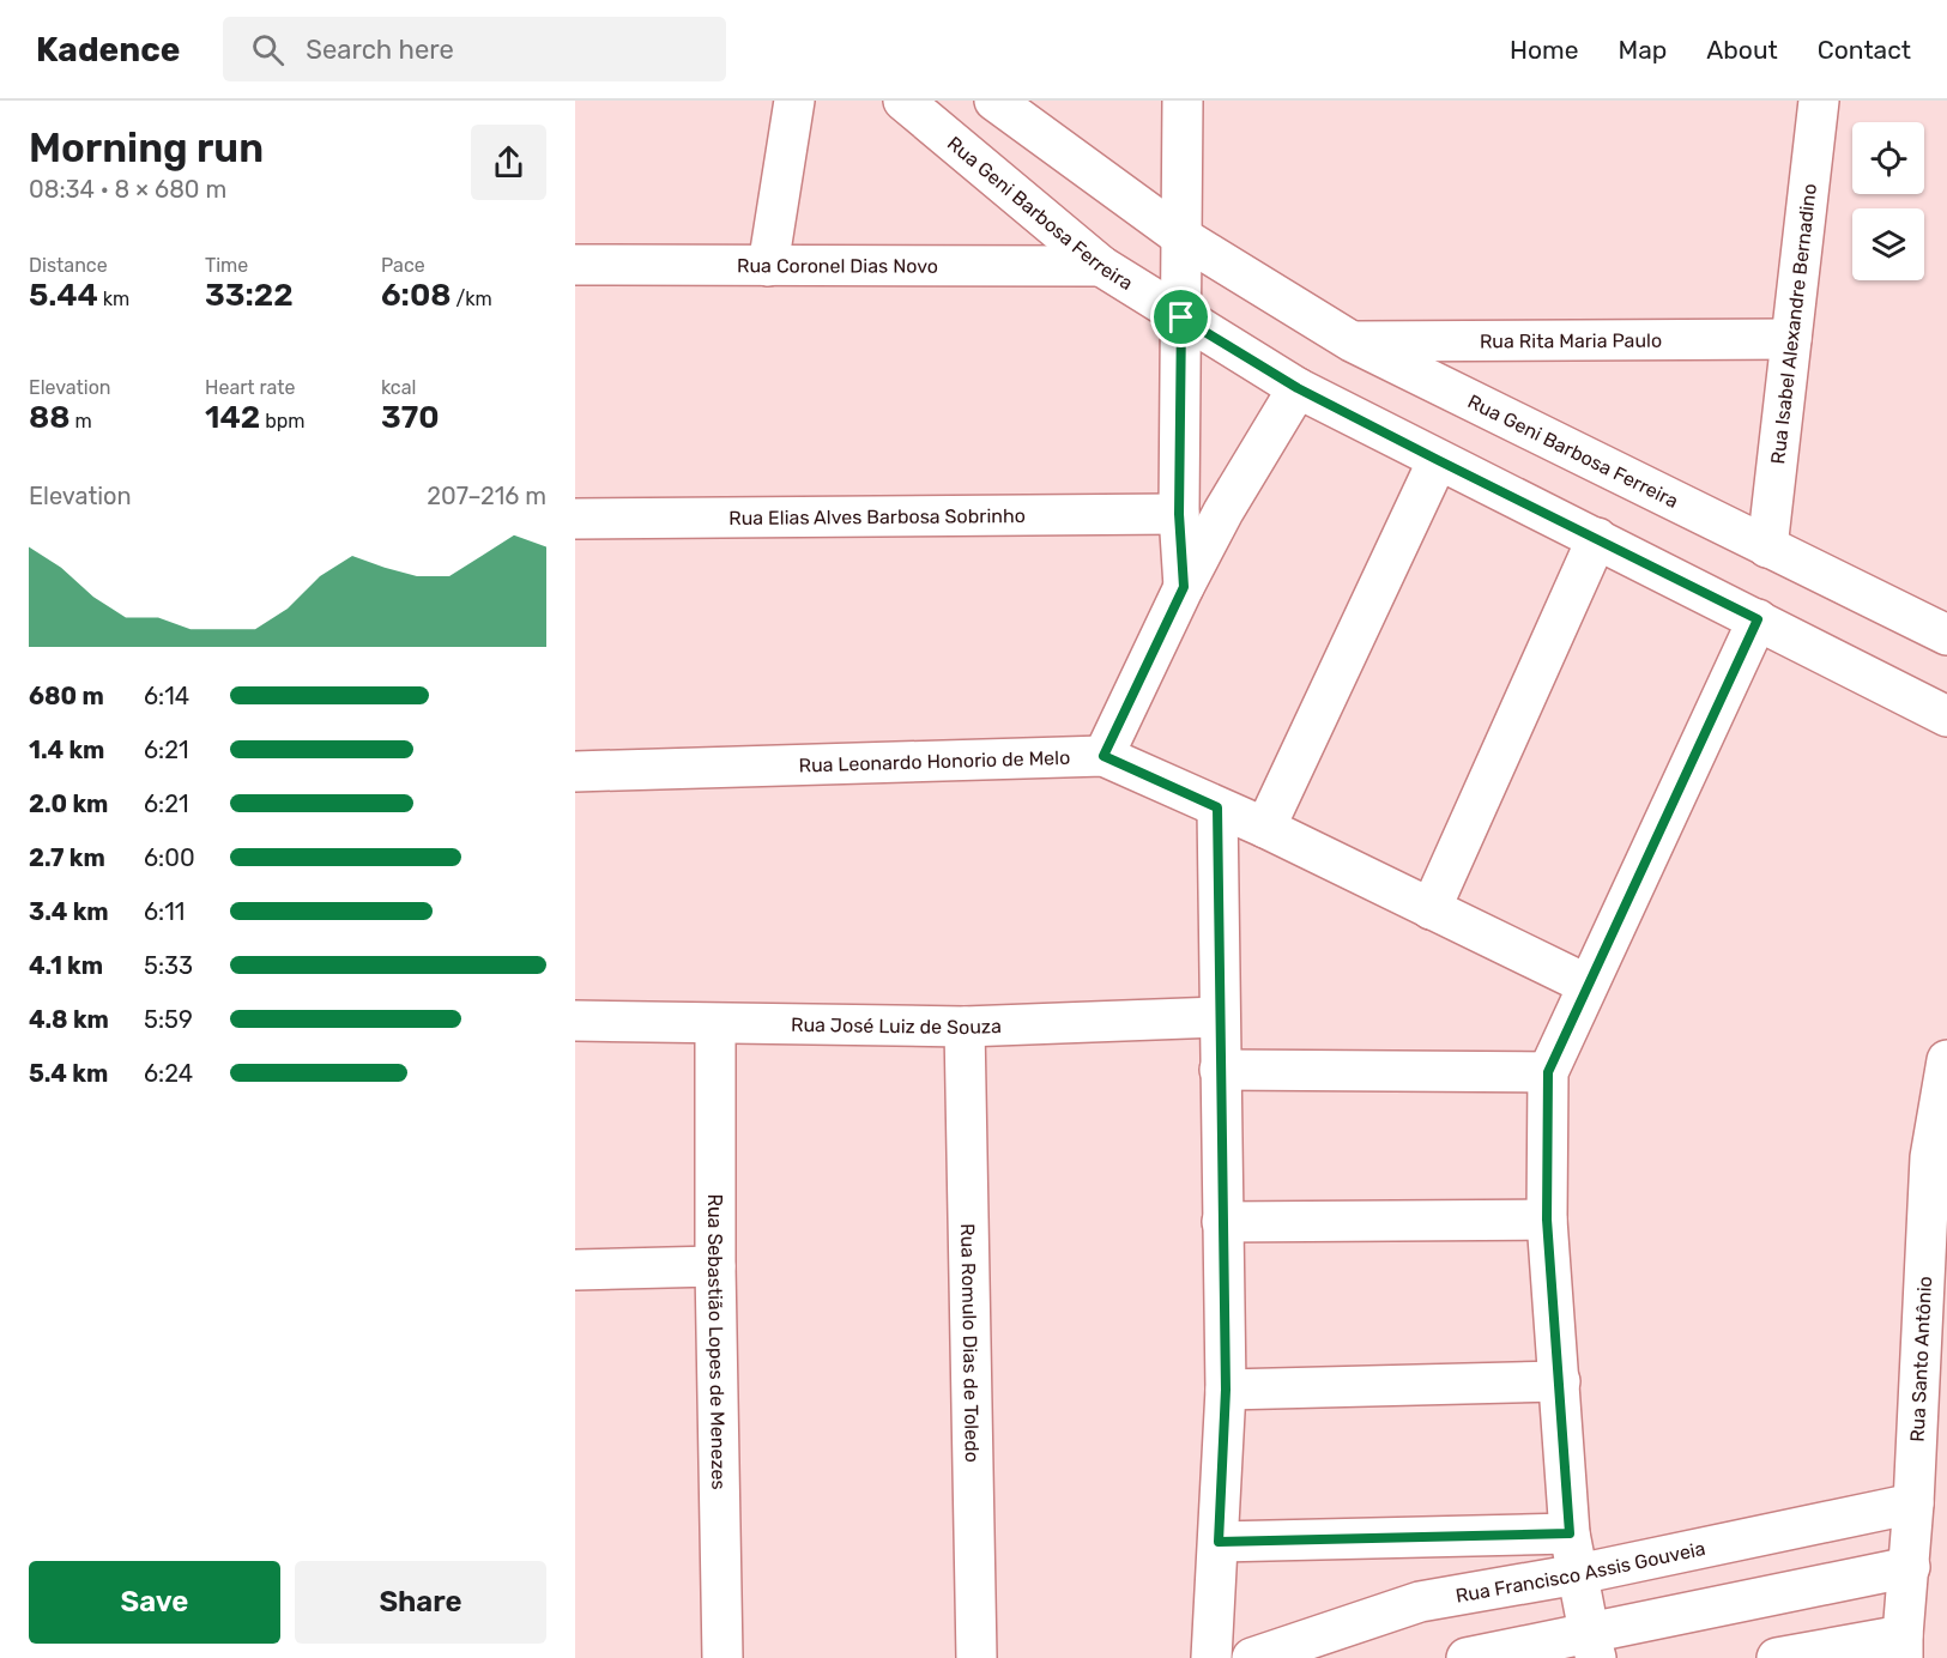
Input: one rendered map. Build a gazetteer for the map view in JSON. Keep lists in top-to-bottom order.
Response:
{
  "streets": {
    "street": [
      "Rua Geni Barbosa Ferreira",
      "Rua Coronel Dias Novo",
      "Rua Isabel Alexandre Bernadino",
      "Rua Rita Maria Paulo",
      "Rua Elias Alves Barbosa Sobrinho",
      "Rua Leonardo Honorio de Melo",
      "Rua José Luiz de Souza",
      "Rua Sebastião Lopes de Menezes",
      "Rua Romulo Dias de Toledo",
      "Rua Santo Antônio",
      "Rua Francisco Assis Gouveia"
    ]
  },
  "crossings": [
    ["Rua Geni Barbosa Ferreira", "Rua Coronel Dias Novo"],
    ["Rua Geni Barbosa Ferreira", "Rua Isabel Alexandre Bernadino"],
    ["Rua Geni Barbosa Ferreira", "Rua Rita Maria Paulo"],
    ["Rua Isabel Alexandre Bernadino", "Rua Rita Maria Paulo"],
    ["Rua José Luiz de Souza", "Rua Sebastião Lopes de Menezes"],
    ["Rua José Luiz de Souza", "Rua Romulo Dias de Toledo"],
    ["Rua Santo Antônio", "Rua Francisco Assis Gouveia"]
  ],
  "page": {
    "header": "Kadence",
    "search": "Search here",
    "nav": [
      "Home",
      "Map",
      "About",
      "Contact"
    ],
    "heading": ["Morning run", "08:34 · 8 × 680 m"],
    "stats": [
      ["Distance", "5.44 km"],
      ["Time", "33:22"],
      ["Pace", "6:08 /km"],
      ["Elevation", "88 m"],
      ["Heart rate", "142 bpm"],
      ["kcal", "370"]
    ],
    "chart": ["Elevation", "207–216 m"],
    "list": [
      {
        "name": "680 m",
        "note": "6:14"
      },
      {
        "name": "1.4 km",
        "note": "6:21"
      },
      {
        "name": "2.0 km",
        "note": "6:21"
      },
      {
        "name": "2.7 km",
        "note": "6:00"
      },
      {
        "name": "3.4 km",
        "note": "6:11"
      },
      {
        "name": "4.1 km",
        "note": "5:33"
      },
      {
        "name": "4.8 km",
        "note": "5:59"
      },
      {
        "name": "5.4 km",
        "note": "6:24"
      }
    ],
    "buttons": ["Save", "Share"]
  }
}
